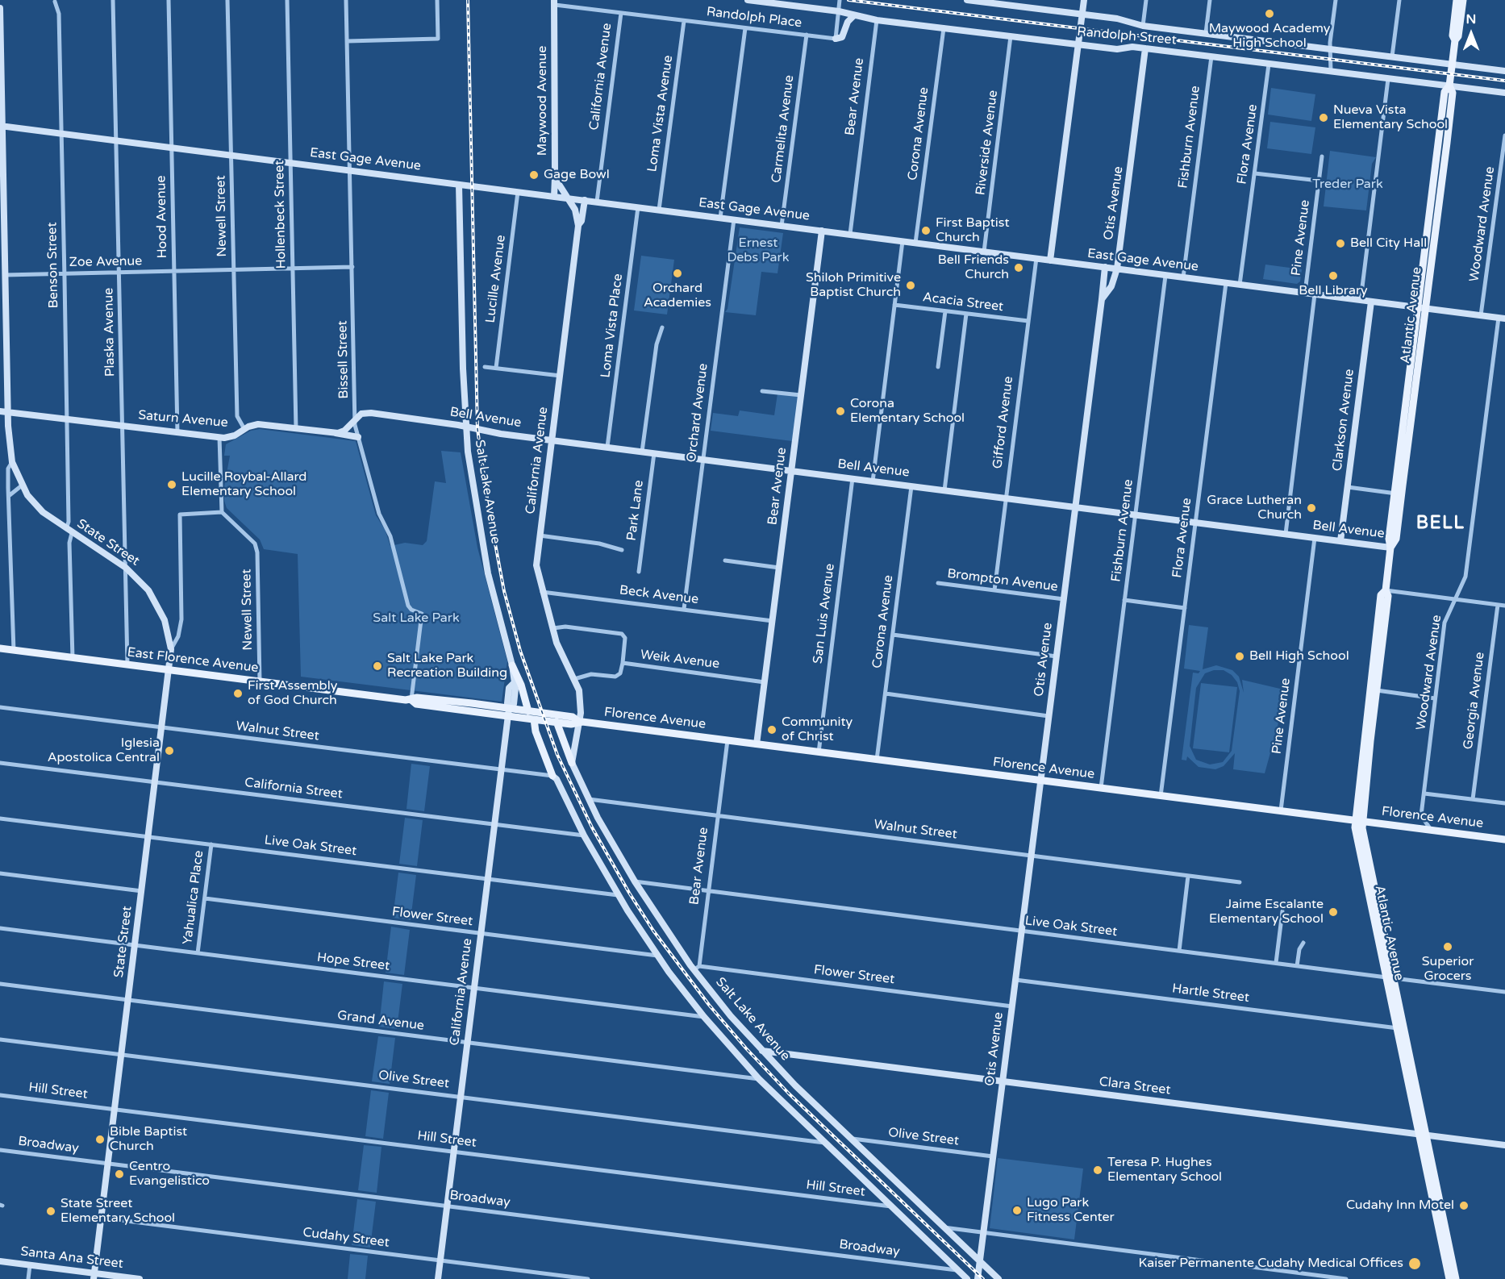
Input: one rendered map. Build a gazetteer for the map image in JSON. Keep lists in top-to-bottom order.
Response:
{
  "streets": {
    "main road": ["Atlantic Avenue", "East Florence Avenue", "Florence Avenue"],
    "street": [
      "Randolph Place",
      "Randolph Street",
      "California Avenue",
      "Bear Avenue",
      "Maywood Avenue",
      "Loma Vista Avenue",
      "Carmelita Avenue",
      "Corona Avenue",
      "Fishburn Avenue",
      "Riverside Avenue",
      "Flora Avenue",
      "East Gage Avenue",
      "Otis Avenue",
      "Hollenbeck Street",
      "Newell Street",
      "Hood Avenue",
      "Woodward Avenue",
      "Pine Avenue",
      "Zoe Avenue",
      "Benson Street",
      "Lucille Avenue",
      "Acacia Street",
      "Loma Vista Place",
      "Plaska Avenue",
      "Bissell Street",
      "Orchard Avenue",
      "Bell Avenue",
      "Saturn Avenue",
      "Clarkson Avenue",
      "Gifford Avenue",
      "Salt Lake Avenue",
      "Park Lane",
      "State Street",
      "Brompton Avenue",
      "Beck Avenue",
      "San Luis Avenue",
      "Weik Avenue",
      "Georgia Avenue",
      "Walnut Street",
      "California Street",
      "Live Oak Street",
      "Yahualica Place",
      "Flower Street",
      "Hope Street",
      "Hartle Street",
      "Grand Avenue",
      "Olive Street",
      "Clara Street",
      "Hill Street",
      "Broadway",
      "Cudahy Street",
      "Santa Ana Street"
    ]
  },
  "crossings": [
    ["Randolph Place", "California Avenue"],
    ["Randolph Place", "Maywood Avenue"],
    ["Randolph Place", "Loma Vista Avenue"],
    ["Randolph Place", "Carmelita Avenue"],
    ["Randolph Street", "Bear Avenue"],
    ["Randolph Street", "Corona Avenue"],
    ["Randolph Street", "Fishburn Avenue"],
    ["Randolph Street", "Riverside Avenue"],
    ["Randolph Street", "Flora Avenue"],
    ["Randolph Street", "Otis Avenue"],
    ["Randolph Street", "Atlantic Avenue"],
    ["California Avenue", "Maywood Avenue"],
    ["California Avenue", "East Gage Avenue"],
    ["California Avenue", "Bell Avenue"],
    ["California Avenue", "Salt Lake Avenue"],
    ["California Avenue", "Beck Avenue"],
    ["California Avenue", "Weik Avenue"],
    ["California Avenue", "East Florence Avenue"],
    ["California Avenue", "Florence Avenue"],
    ["California Avenue", "Walnut Street"],
    ["California Avenue", "California Street"],
    ["California Avenue", "Live Oak Street"],
    ["California Avenue", "Flower Street"],
    ["California Avenue", "Hope Street"],
    ["California Avenue", "Grand Avenue"],
    ["California Avenue", "Olive Street"],
    ["California Avenue", "Hill Street"],
    ["California Avenue", "Broadway"],
    ["California Avenue", "Cudahy Street"],
    ["Bear Avenue", "East Gage Avenue"],
    ["Bear Avenue", "Bell Avenue"],
    ["Bear Avenue", "Salt Lake Avenue"],
    ["Bear Avenue", "Beck Avenue"],
    ["Bear Avenue", "Weik Avenue"],
    ["Bear Avenue", "Florence Avenue"],
    ["Bear Avenue", "Walnut Street"],
    ["Bear Avenue", "Live Oak Street"],
    ["Bear Avenue", "Flower Street"],
    ["Maywood Avenue", "East Gage Avenue"],
    ["Loma Vista Avenue", "East Gage Avenue"],
    ["Carmelita Avenue", "East Gage Avenue"],
    ["Corona Avenue", "East Gage Avenue"],
    ["Corona Avenue", "Bell Avenue"],
    ["Corona Avenue", "Florence Avenue"],
    ["Fishburn Avenue", "East Gage Avenue"],
    ["Fishburn Avenue", "Bell Avenue"],
    ["Fishburn Avenue", "Florence Avenue"],
    ["Riverside Avenue", "East Gage Avenue"],
    ["Flora Avenue", "East Gage Avenue"],
    ["Flora Avenue", "Bell Avenue"],
    ["Flora Avenue", "Florence Avenue"],
    ["East Gage Avenue", "Otis Avenue"],
    ["East Gage Avenue", "Hollenbeck Street"],
    ["East Gage Avenue", "Newell Street"],
    ["East Gage Avenue", "Hood Avenue"],
    ["East Gage Avenue", "Woodward Avenue"],
    ["East Gage Avenue", "Pine Avenue"],
    ["East Gage Avenue", "Benson Street"],
    ["East Gage Avenue", "Lucille Avenue"],
    ["East Gage Avenue", "Atlantic Avenue"],
    ["East Gage Avenue", "Loma Vista Place"],
    ["East Gage Avenue", "Plaska Avenue"],
    ["East Gage Avenue", "Bissell Street"],
    ["East Gage Avenue", "Orchard Avenue"],
    ["East Gage Avenue", "Clarkson Avenue"],
    ["East Gage Avenue", "Gifford Avenue"],
    ["East Gage Avenue", "Salt Lake Avenue"],
    ["East Gage Avenue", "State Street"],
    ["Otis Avenue", "Bell Avenue"],
    ["Otis Avenue", "Salt Lake Avenue"],
    ["Otis Avenue", "Brompton Avenue"],
    ["Otis Avenue", "Florence Avenue"],
    ["Otis Avenue", "Walnut Street"],
    ["Otis Avenue", "Live Oak Street"],
    ["Otis Avenue", "Flower Street"],
    ["Otis Avenue", "Hartle Street"],
    ["Otis Avenue", "Olive Street"],
    ["Otis Avenue", "Clara Street"],
    ["Hollenbeck Street", "Zoe Avenue"],
    ["Hollenbeck Street", "Saturn Avenue"],
    ["Newell Street", "Zoe Avenue"],
    ["Newell Street", "Saturn Avenue"],
    ["Newell Street", "East Florence Avenue"],
    ["Hood Avenue", "Zoe Avenue"],
    ["Hood Avenue", "Saturn Avenue"],
    ["Woodward Avenue", "Florence Avenue"],
    ["Pine Avenue", "Bell Avenue"],
    ["Pine Avenue", "Florence Avenue"],
    ["Zoe Avenue", "Benson Street"],
    ["Zoe Avenue", "Plaska Avenue"],
    ["Zoe Avenue", "Bissell Street"],
    ["Zoe Avenue", "State Street"],
    ["Benson Street", "Saturn Avenue"],
    ["Benson Street", "State Street"],
    ["Benson Street", "East Florence Avenue"],
    ["Acacia Street", "Gifford Avenue"],
    ["Atlantic Avenue", "Bell Avenue"],
    ["Atlantic Avenue", "Florence Avenue"],
    ["Atlantic Avenue", "Live Oak Street"],
    ["Atlantic Avenue", "Hartle Street"],
    ["Atlantic Avenue", "Clara Street"],
    ["Loma Vista Place", "Bell Avenue"],
    ["Plaska Avenue", "Saturn Avenue"],
    ["Plaska Avenue", "State Street"],
    ["Plaska Avenue", "East Florence Avenue"],
    ["Bissell Street", "Bell Avenue"],
    ["Bissell Street", "Saturn Avenue"],
    ["Bissell Street", "East Florence Avenue"],
    ["Orchard Avenue", "Bell Avenue"],
    ["Orchard Avenue", "Beck Avenue"],
    ["Bell Avenue", "Clarkson Avenue"],
    ["Bell Avenue", "Gifford Avenue"],
    ["Bell Avenue", "Salt Lake Avenue"],
    ["Bell Avenue", "Park Lane"],
    ["Bell Avenue", "San Luis Avenue"],
    ["Saturn Avenue", "State Street"],
    ["Gifford Avenue", "Brompton Avenue"],
    ["Salt Lake Avenue", "East Florence Avenue"],
    ["Salt Lake Avenue", "Walnut Street"],
    ["Salt Lake Avenue", "Live Oak Street"],
    ["Salt Lake Avenue", "Flower Street"],
    ["Salt Lake Avenue", "Olive Street"],
    ["Salt Lake Avenue", "Clara Street"],
    ["State Street", "East Florence Avenue"],
    ["State Street", "Walnut Street"],
    ["State Street", "California Street"],
    ["State Street", "Live Oak Street"],
    ["State Street", "Hope Street"],
    ["State Street", "Grand Avenue"],
    ["State Street", "Olive Street"],
    ["State Street", "Hill Street"],
    ["State Street", "Broadway"],
    ["State Street", "Cudahy Street"],
    ["State Street", "Santa Ana Street"],
    ["San Luis Avenue", "Florence Avenue"],
    ["East Florence Avenue", "Florence Avenue"],
    ["Live Oak Street", "Yahualica Place"],
    ["Yahualica Place", "Flower Street"],
    ["Yahualica Place", "Hope Street"]
  ],
  "districts": ["BELL"],
  "parks": ["Treder Park", "Ernest Debs Park", "Salt Lake Park"],
  "places": [
    "Maywood Academy High School",
    "Nueva Vista Elementary School",
    "Gage Bowl",
    "First Baptist Church",
    "Bell City Hall",
    "Bell Friends Church",
    "Orchard Academies",
    "Bell Library",
    "Shiloh Primitive Baptist Church",
    "Corona Elementary School",
    "Lucille Roybal-Allard Elementary School",
    "Grace Lutheran Church",
    "Bell High School",
    "Salt Lake Park Recreation Building",
    "First Assembly of God Church",
    "Community of Christ",
    "Iglesia Apostolica Central",
    "Jaime Escalante Elementary School",
    "Superior Grocers",
    "Bible Baptist Church",
    "Teresa P. Hughes Elementary School",
    "Centro Evangelistico",
    "Cudahy Inn Motel",
    "Lugo Park Fitness Center",
    "State Street Elementary School",
    "Kaiser Permanente Cudahy Medical Offices"
  ],
  "north": "top"
}
